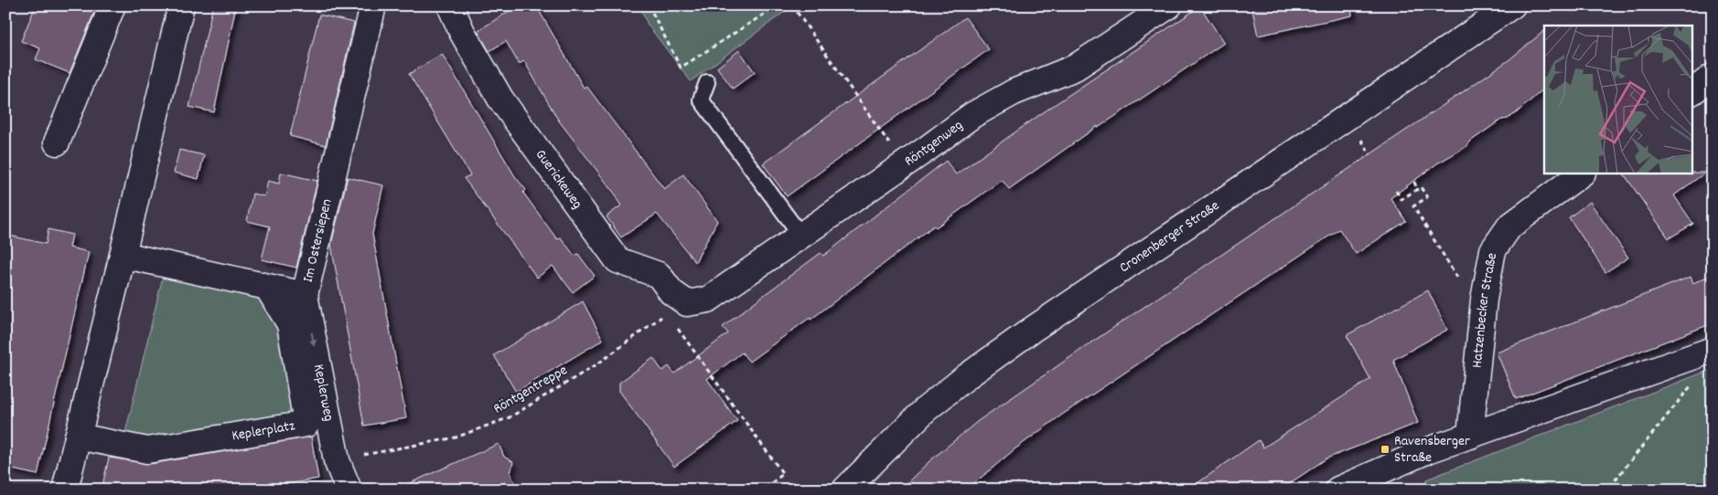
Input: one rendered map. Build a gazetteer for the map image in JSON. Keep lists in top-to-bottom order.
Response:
{
  "streets": {
    "street": [
      "Röntgenweg",
      "Guerickeweg",
      "Cronenberger Straße",
      "Im Ostersiepen",
      "Hatzenbecker Straße",
      "Keplerweg",
      "Keplerplatz"
    ],
    "path": ["Röntgentreppe"]
  },
  "crossings": [
    ["Röntgenweg", "Guerickeweg"],
    ["Im Ostersiepen", "Keplerweg"],
    ["Im Ostersiepen", "Keplerplatz"]
  ],
  "one_way": ["Keplerweg"],
  "places": {
    "transit": ["Ravensberger Straße"]
  }
}
